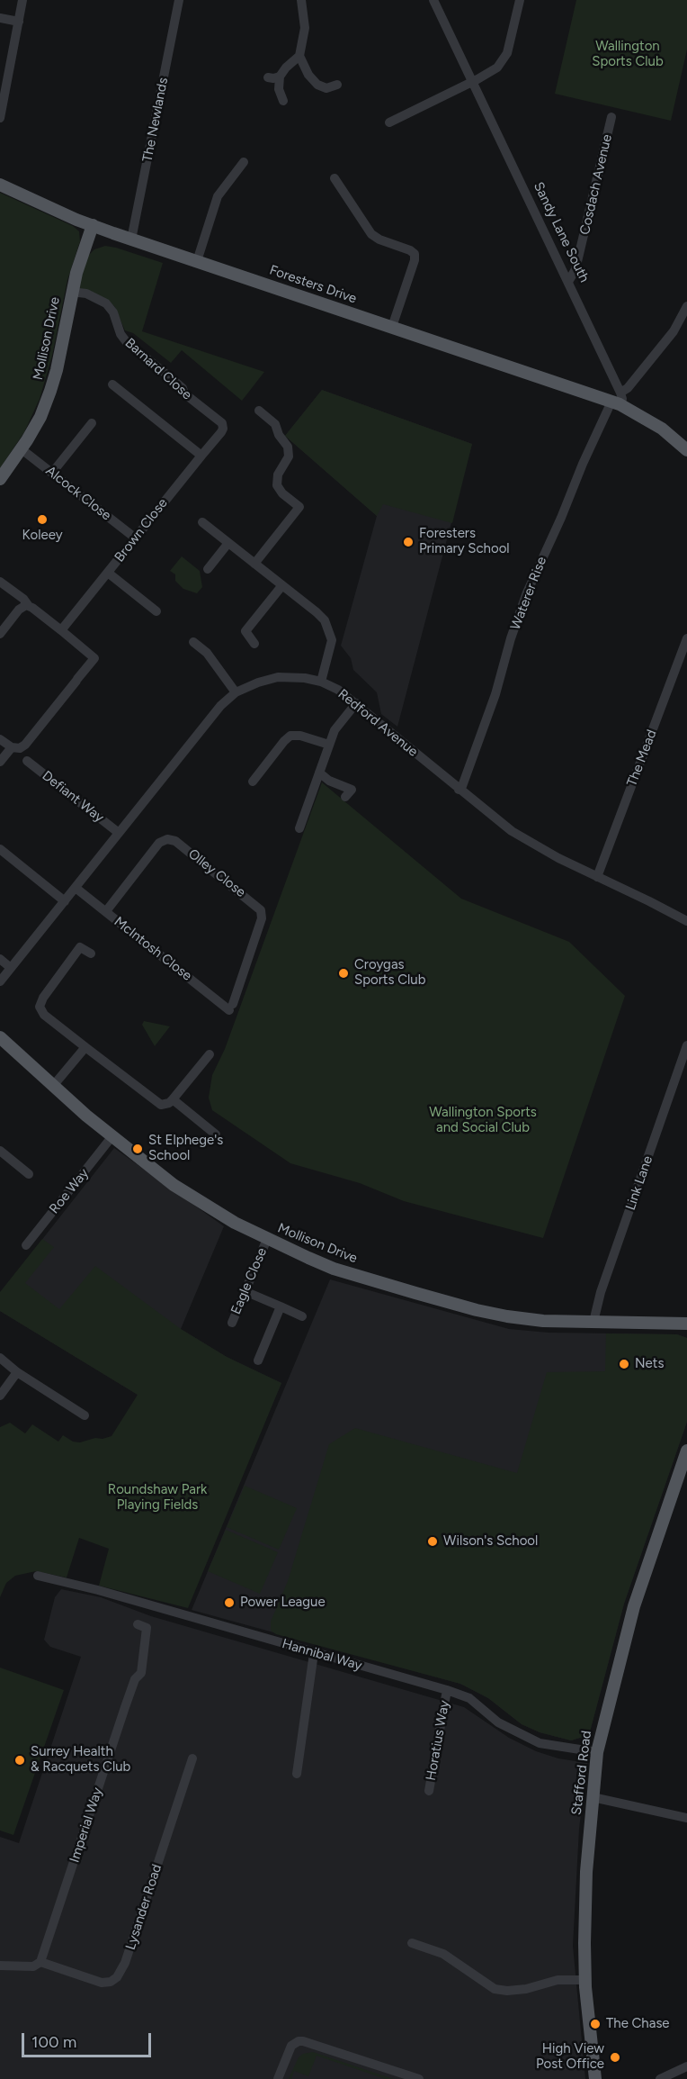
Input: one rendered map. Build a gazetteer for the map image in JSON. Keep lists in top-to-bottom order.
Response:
{
  "streets": {
    "main road": ["Foresters Drive", "Mollison Drive", "Stafford Road"],
    "street": [
      "The Newlands",
      "Cosdach Avenue",
      "Sandy Lane South",
      "Barnard Close",
      "Alcock Close",
      "Brown Close",
      "Waterer Rise",
      "Redford Avenue",
      "The Mead",
      "Defiant Way",
      "Olley Close",
      "McIntosh Close",
      "Link Lane",
      "Roe Way",
      "Eagle Close",
      "Hannibal Way",
      "Horatius Way",
      "Imperial Way",
      "Lysander Road"
    ]
  },
  "crossings": [
    ["The Newlands", "Foresters Drive"],
    ["Cosdach Avenue", "Sandy Lane South"],
    ["Sandy Lane South", "Foresters Drive"],
    ["Sandy Lane South", "Waterer Rise"],
    ["Foresters Drive", "Mollison Drive"],
    ["Foresters Drive", "Waterer Rise"],
    ["Mollison Drive", "Barnard Close"],
    ["Mollison Drive", "Alcock Close"],
    ["Mollison Drive", "Link Lane"],
    ["Mollison Drive", "Roe Way"],
    ["Mollison Drive", "Eagle Close"],
    ["Barnard Close", "Brown Close"],
    ["Alcock Close", "Brown Close"],
    ["Waterer Rise", "Redford Avenue"],
    ["Redford Avenue", "The Mead"],
    ["Redford Avenue", "Defiant Way"],
    ["Redford Avenue", "McIntosh Close"],
    ["Olley Close", "McIntosh Close"],
    ["Hannibal Way", "Horatius Way"],
    ["Hannibal Way", "Stafford Road"],
    ["Imperial Way", "Lysander Road"]
  ],
  "parks": ["Wallington Sports Club", "Wallington Sports and Social Club", "Roundshaw Park Playing Fields"],
  "places": [
    "Koleey",
    "Foresters Primary School",
    "Croygas Sports Club",
    "St Elphege's School",
    "Nets",
    "Wilson's School",
    "Power League",
    "Surrey Health & Racquets Club",
    "The Chase",
    "High View Post Office"
  ],
  "scale_bar": "100 m"
}
